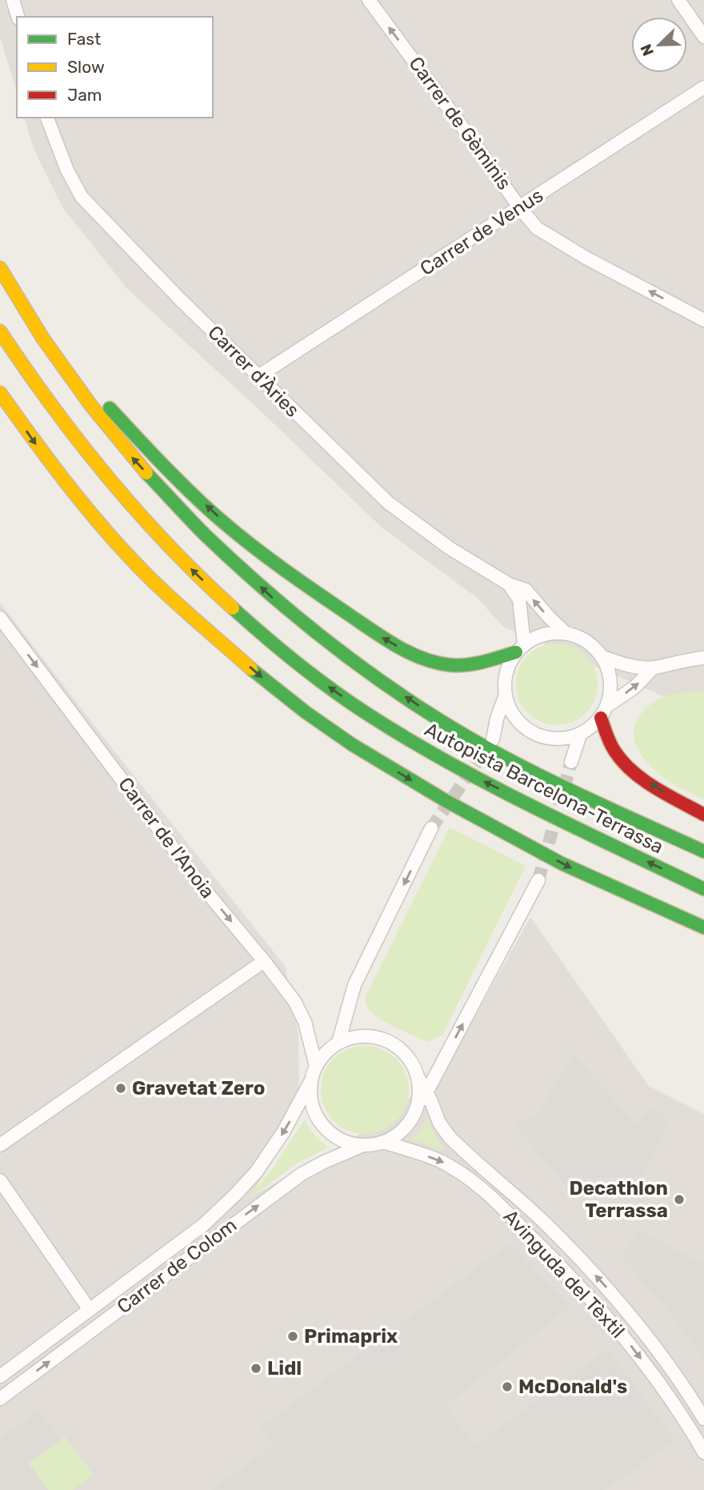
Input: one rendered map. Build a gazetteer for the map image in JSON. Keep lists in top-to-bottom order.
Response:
{
  "streets": {
    "highway": ["Autopista Barcelona-Terrassa"],
    "street": [
      "Carrer de Gèminis",
      "Carrer de Venus",
      "Carrer d'Àries",
      "Carrer de l'Anoia",
      "Carrer de Colom",
      "Avinguda del Tèxtil"
    ]
  },
  "crossings": [
    ["Carrer de Gèminis", "Carrer de Venus"],
    ["Carrer de Venus", "Carrer d'Àries"],
    ["Carrer de l'Anoia", "Carrer de Colom"],
    ["Carrer de l'Anoia", "Avinguda del Tèxtil"],
    ["Carrer de Colom", "Avinguda del Tèxtil"]
  ],
  "one_way": ["Carrer de Gèminis", "Carrer de l'Anoia"],
  "places": [
    "Gravetat Zero",
    "Decathlon Terrassa",
    "Primaprix",
    "Lidl",
    "McDonald's"
  ],
  "legend": ["Fast", "Slow", "Jam"],
  "north": "bottom left"
}
